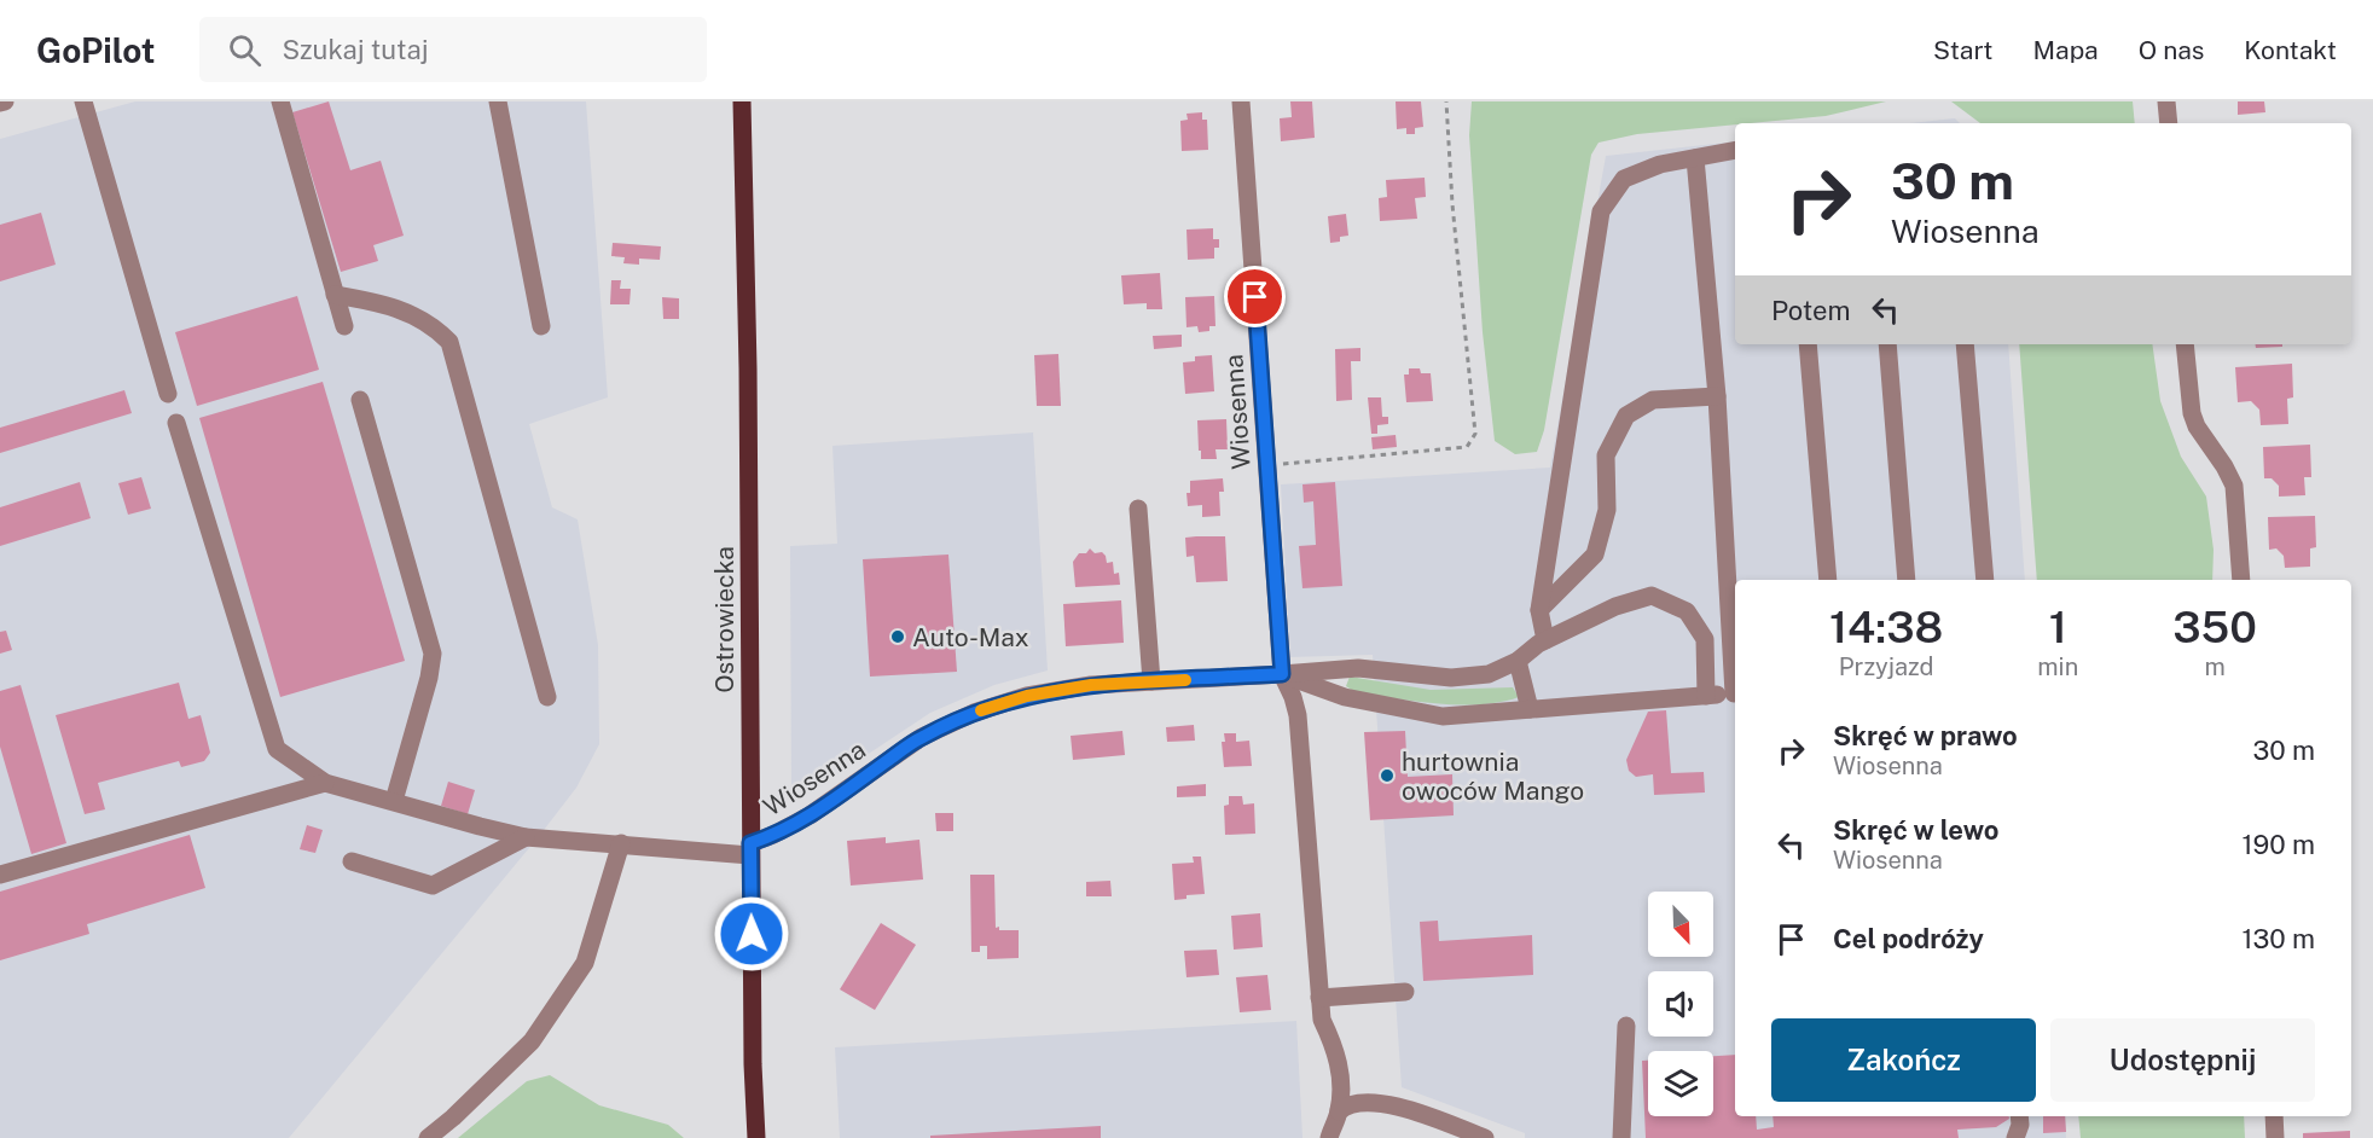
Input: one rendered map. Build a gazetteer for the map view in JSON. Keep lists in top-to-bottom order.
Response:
{
  "streets": {
    "main road": ["Ostrowiecka"],
    "street": ["Wiosenna"]
  },
  "crossings": [
    ["Wiosenna", "Ostrowiecka"]
  ],
  "places": ["Auto-Max", "hurtownia owoców Mango"],
  "north": "bottom right",
  "page": {
    "header": "GoPilot",
    "search": "Szukaj tutaj",
    "nav": [
      "Start",
      "Mapa",
      "O nas",
      "Kontakt"
    ],
    "turn": ["30 m", "Wiosenna"],
    "then": "Potem",
    "eta": [
      "14:38",
      "Przyjazd",
      "1",
      "min",
      "350",
      "m"
    ],
    "list": [
      {
        "name": "Skręć w prawo",
        "note": "Wiosenna",
        "value": "30 m"
      },
      {
        "name": "Skręć w lewo",
        "note": "Wiosenna",
        "value": "190 m"
      },
      {
        "name": "Cel podróży",
        "value": "130 m"
      }
    ],
    "buttons": ["Zakończ", "Udostępnij"]
  }
}
